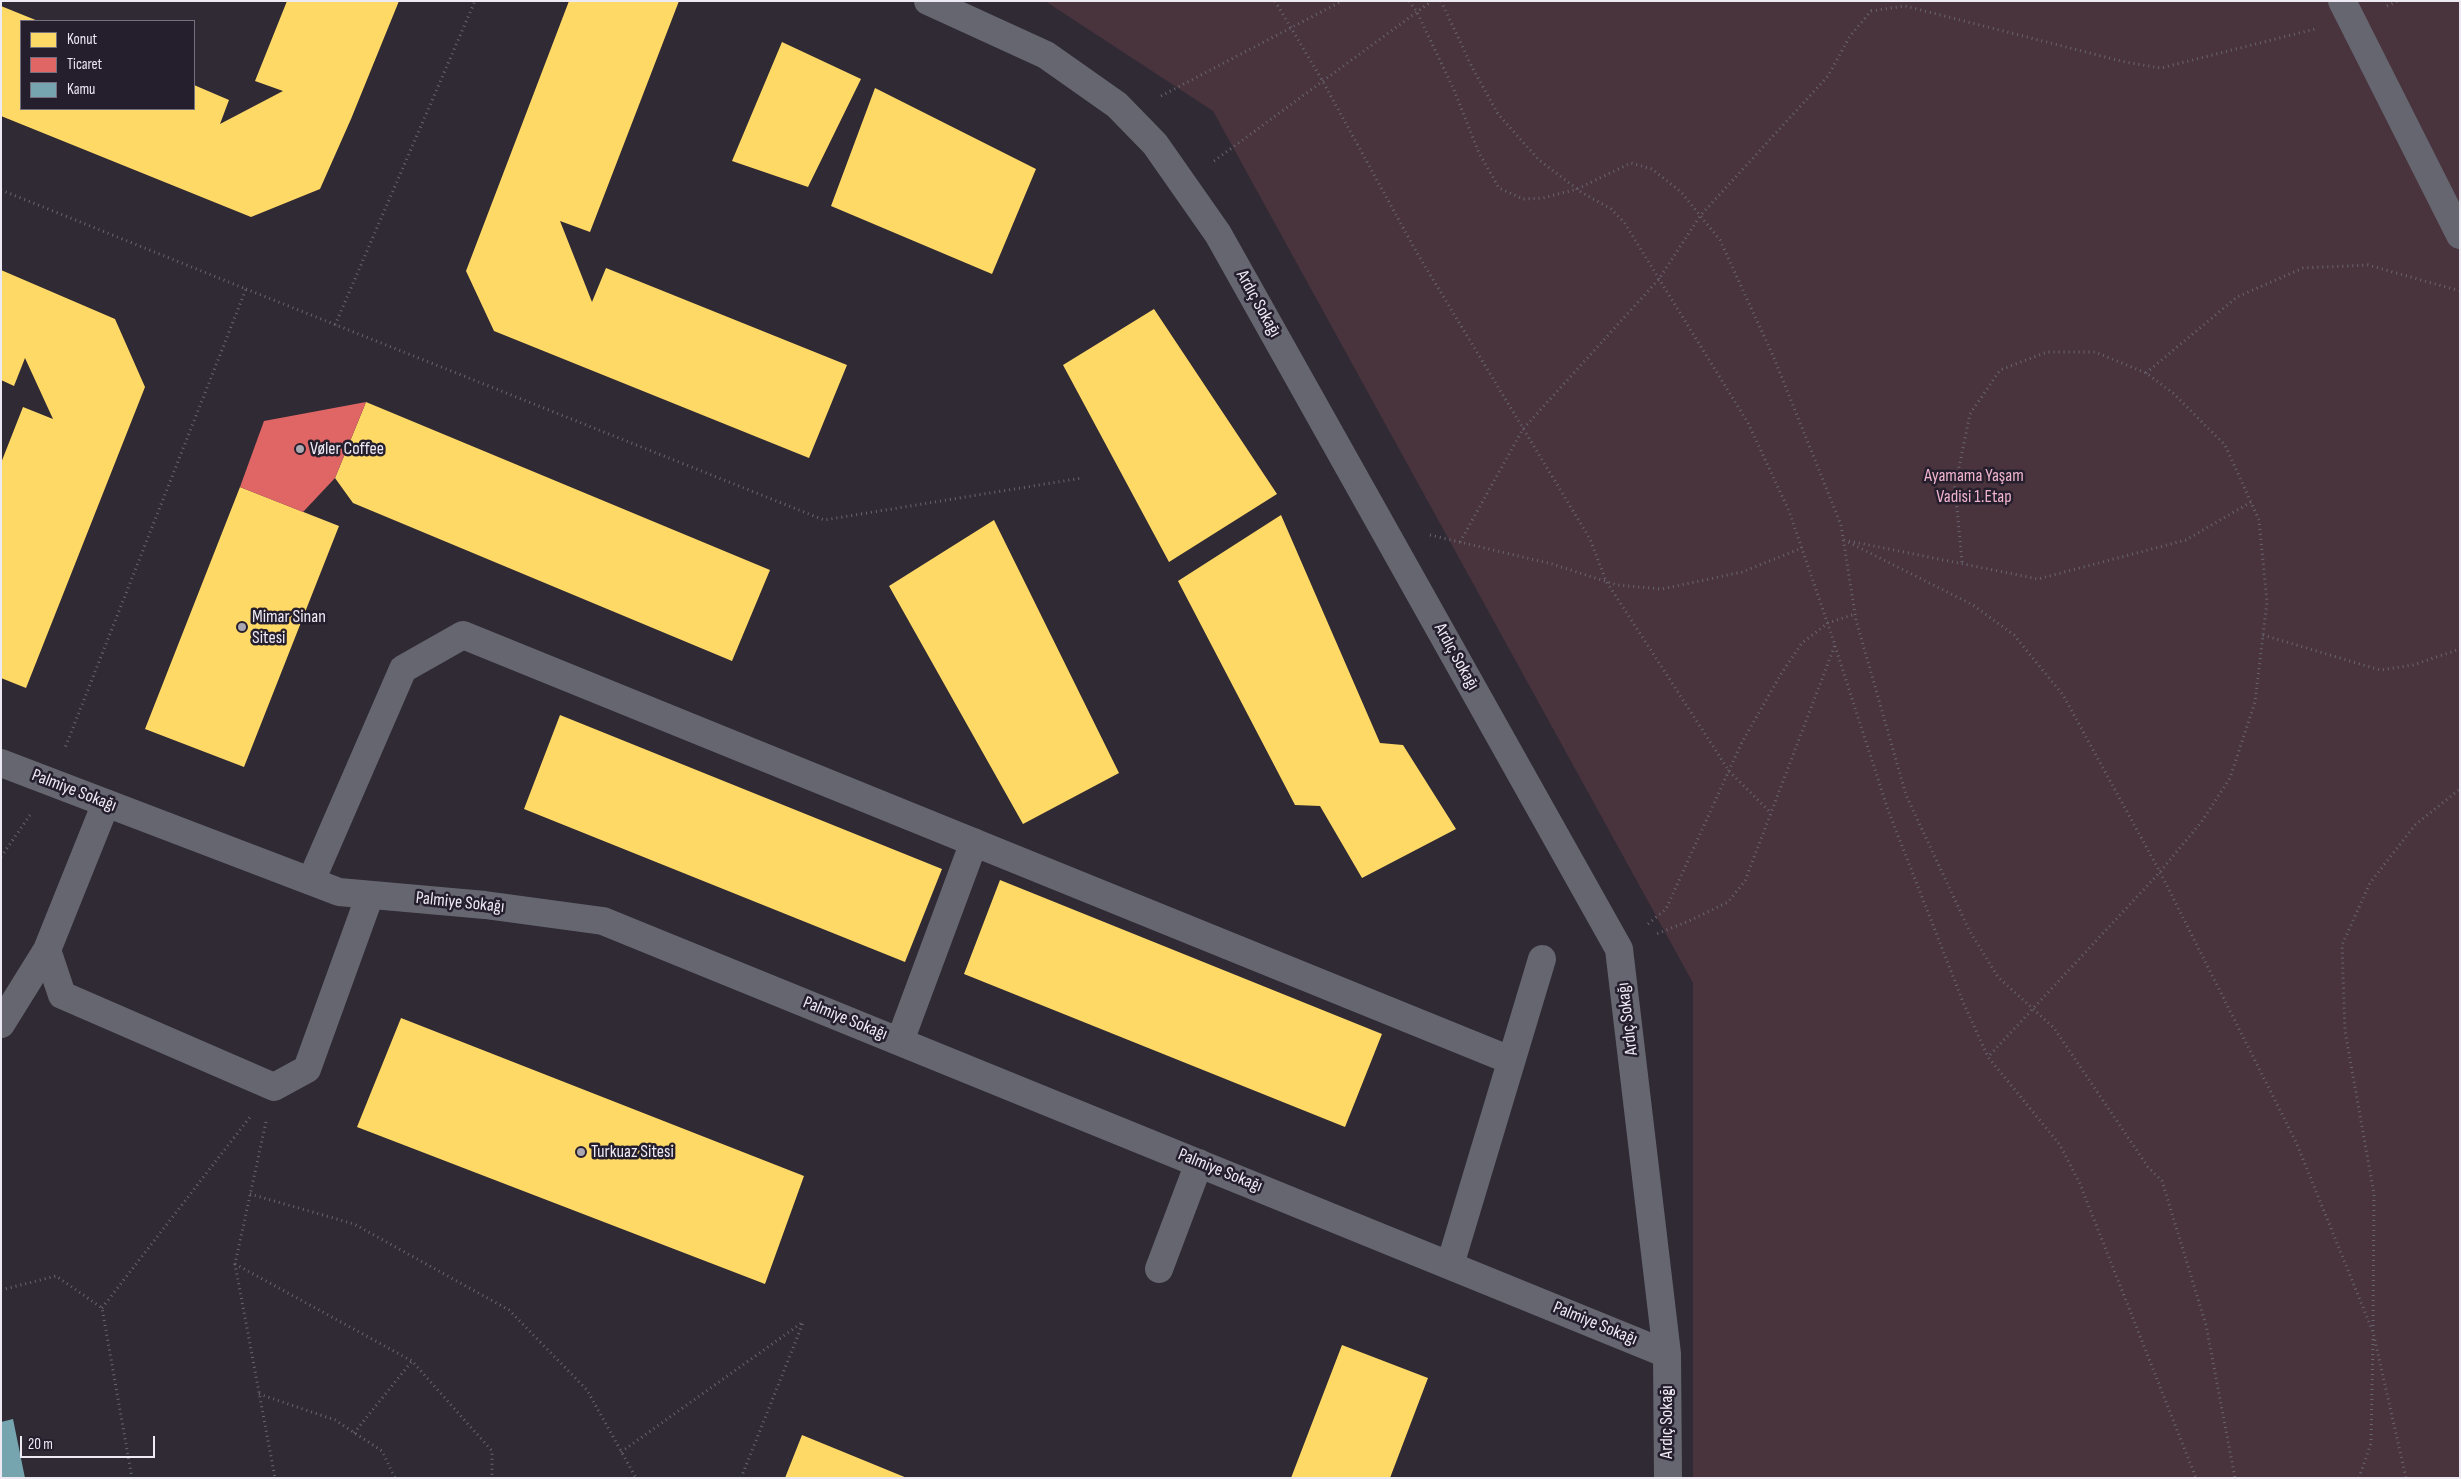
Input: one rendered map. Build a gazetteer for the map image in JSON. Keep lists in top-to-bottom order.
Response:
{
  "streets": {
    "street": ["Ardıç Sokağı", "Palmiye Sokağı"]
  },
  "crossings": [
    ["Ardıç Sokağı", "Palmiye Sokağı"]
  ],
  "parks": ["Ayamama Yaşam Vadisi 1.Etap"],
  "places": ["Vøler Coffee", "Mimar Sinan Sitesi", "Turkuaz Sitesi"],
  "legend": ["Konut", "Ticaret", "Kamu"],
  "scale_bar": "20 m"
}
